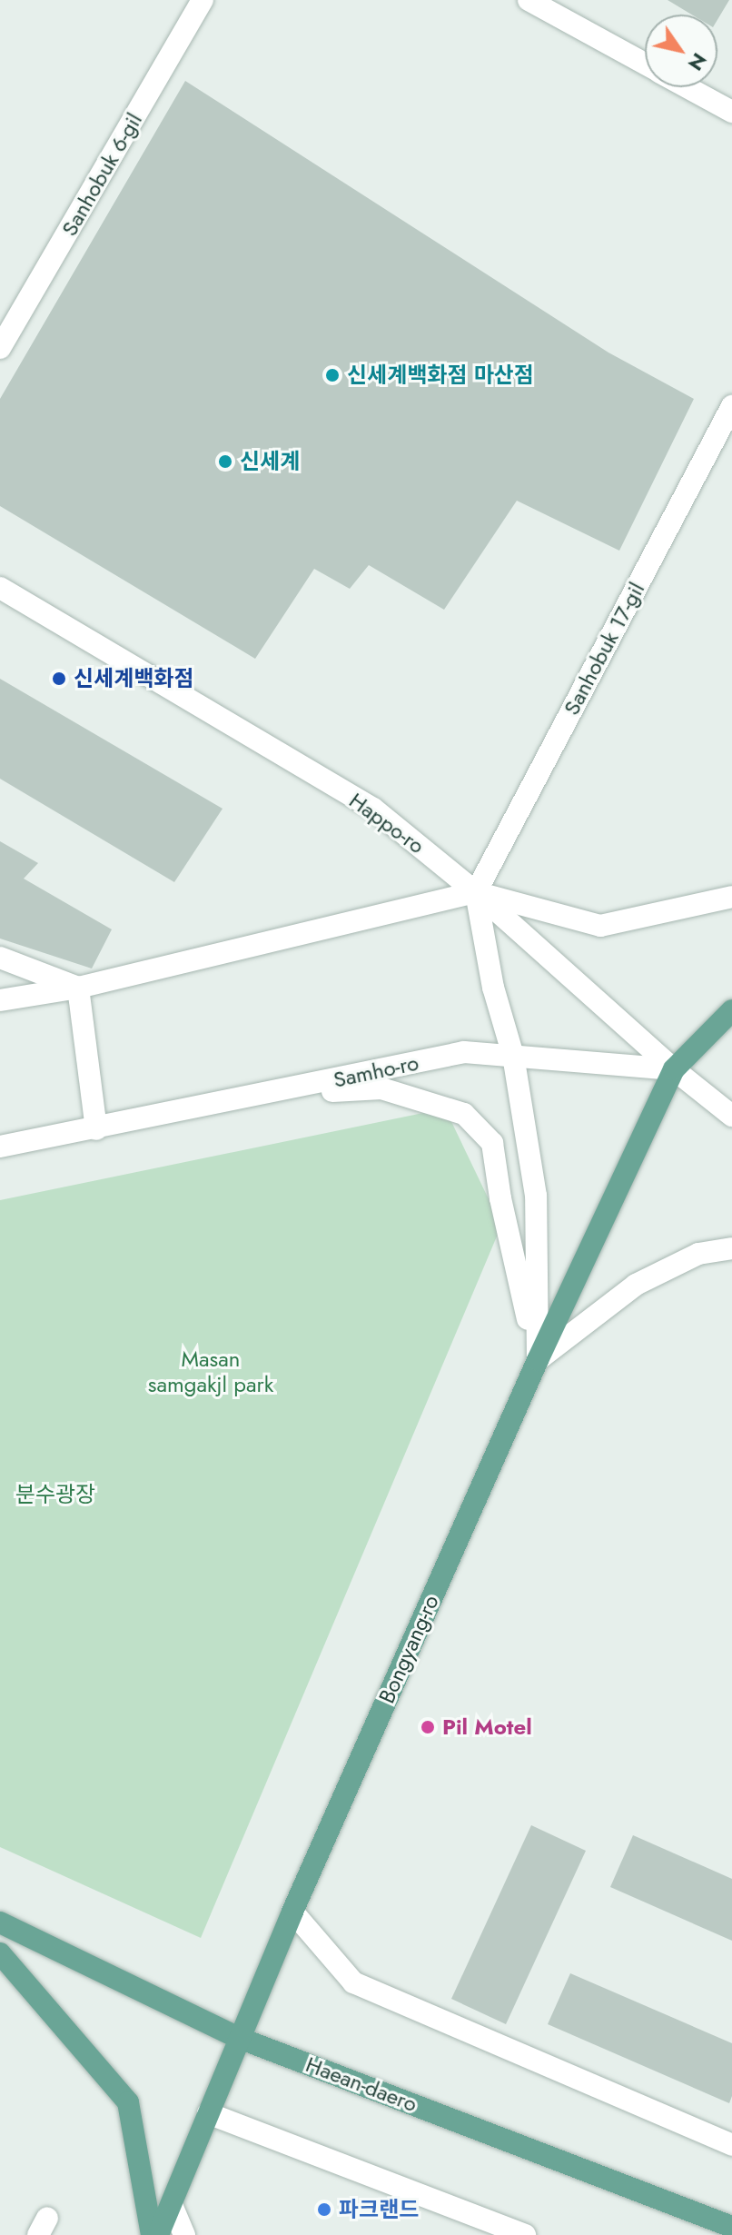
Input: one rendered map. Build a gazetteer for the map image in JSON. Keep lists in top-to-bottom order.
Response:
{
  "streets": {
    "main road": [
      "Sanhobuk 6-gil",
      "Sanhobuk 17-gil",
      "Happo-ro",
      "Samho-ro",
      "Bongyang-ro",
      "Haean-daero"
    ]
  },
  "crossings": [
    ["Sanhobuk 17-gil", "Happo-ro"],
    ["Happo-ro", "Samho-ro"],
    ["Happo-ro", "Bongyang-ro"],
    ["Samho-ro", "Bongyang-ro"],
    ["Bongyang-ro", "Haean-daero"]
  ],
  "parks": ["Masan samgakjl park", "분수광장"],
  "places": [
    "신세계백화점 마산점",
    "신세계",
    "신세계백화점",
    "Pil Motel",
    "파크랜드"
  ],
  "north": "bottom right"
}
